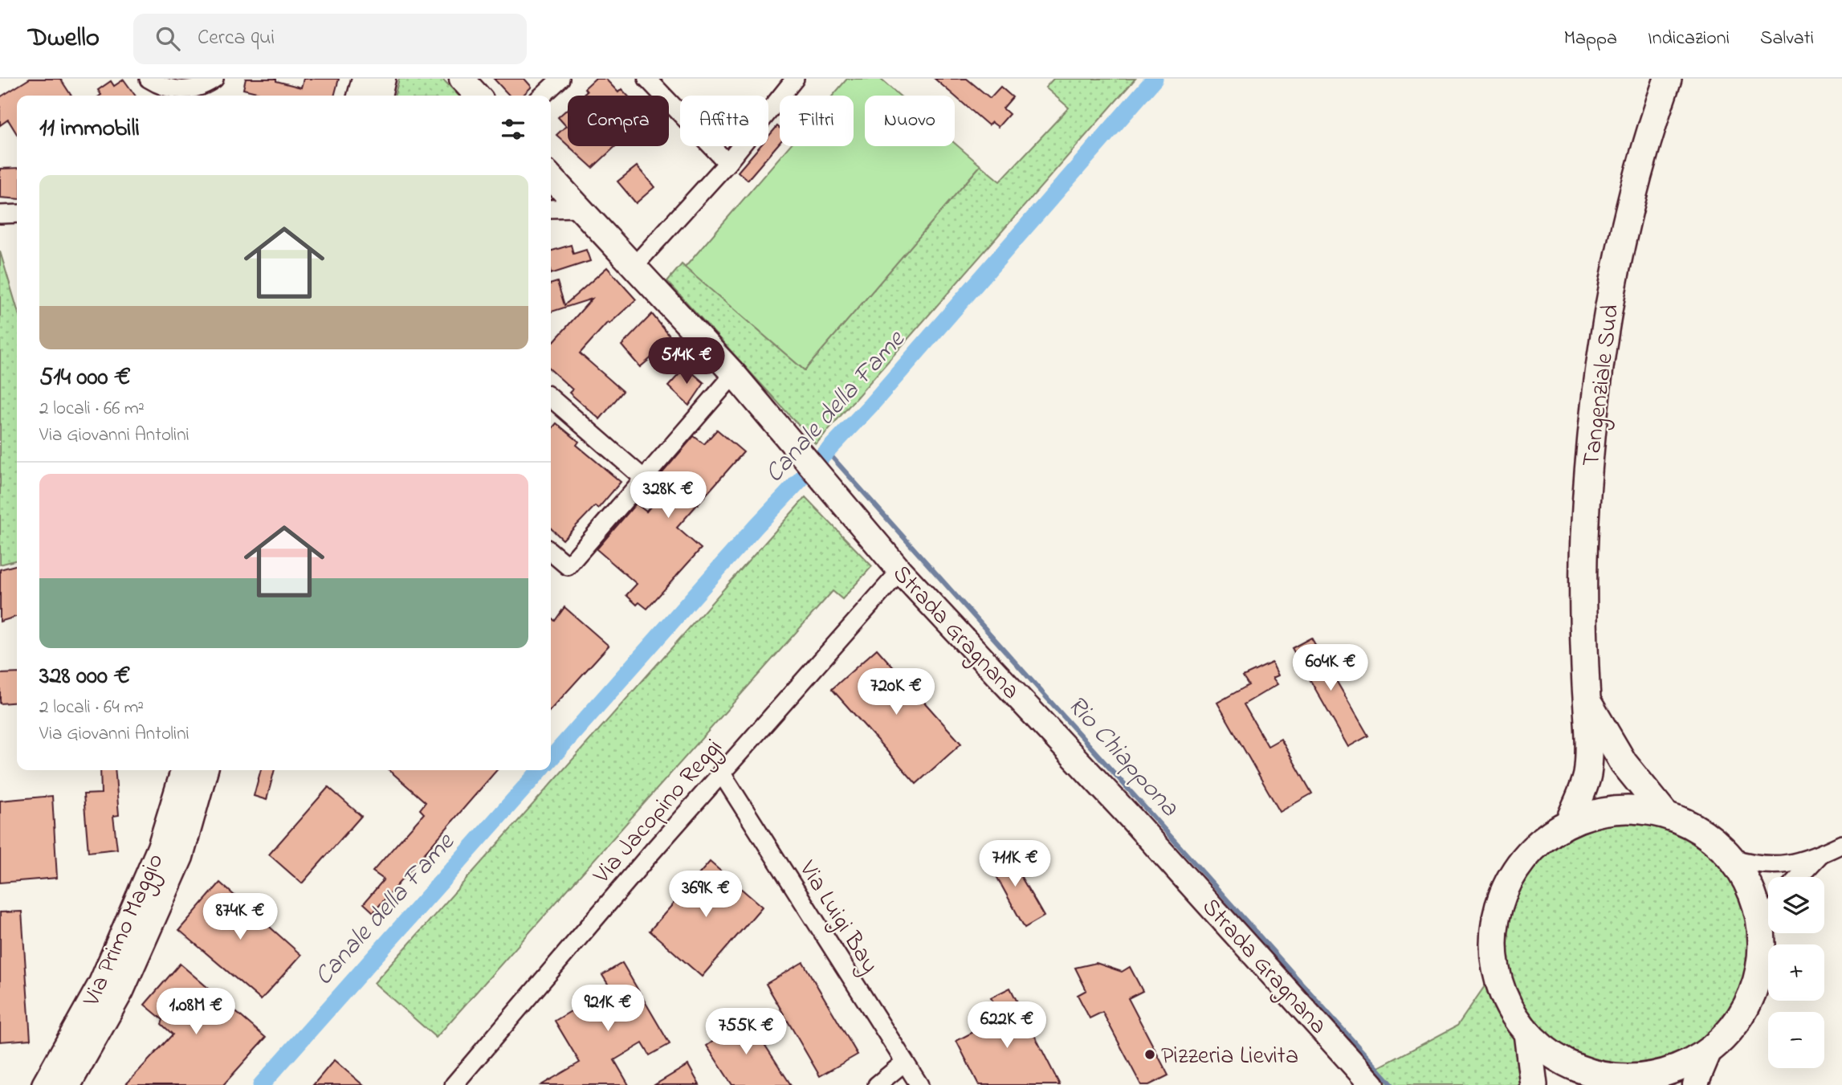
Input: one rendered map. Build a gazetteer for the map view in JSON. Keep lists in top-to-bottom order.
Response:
{
  "streets": {
    "main road": ["Tangenziale Sud"],
    "street": [
      "Strada Gragnana",
      "Via Jacopino Reggi",
      "Via Luigi Bay",
      "Via Primo Maggio"
    ]
  },
  "crossings": [
    ["Strada Gragnana", "Via Jacopino Reggi"],
    ["Via Jacopino Reggi", "Via Luigi Bay"]
  ],
  "water": ["Canale della Fame", "Rio Chiappona"],
  "places": ["Pizzeria Lievita"],
  "page": {
    "header": "Dwello",
    "search": "Cerca qui",
    "nav": ["Mappa", "Indicazioni", "Salvati"],
    "chip": [
      "Compra",
      "Affitta",
      "Filtri",
      "Nuovo"
    ],
    "heading": "11 immobili",
    "list": [
      {
        "name": "514 000 €",
        "note": "2 locali · 66 m² · Via Giovanni Antolini"
      },
      {
        "name": "328 000 €",
        "note": "2 locali · 64 m² · Via Giovanni Antolini"
      }
    ],
    "price": [
      "514K €",
      "328K €",
      "604K €",
      "720K €",
      "711K €",
      "369K €",
      "874K €",
      "921K €",
      "1.08M €",
      "622K €",
      "755K €"
    ],
    "map_buttons": ["+", "−"]
  }
}
